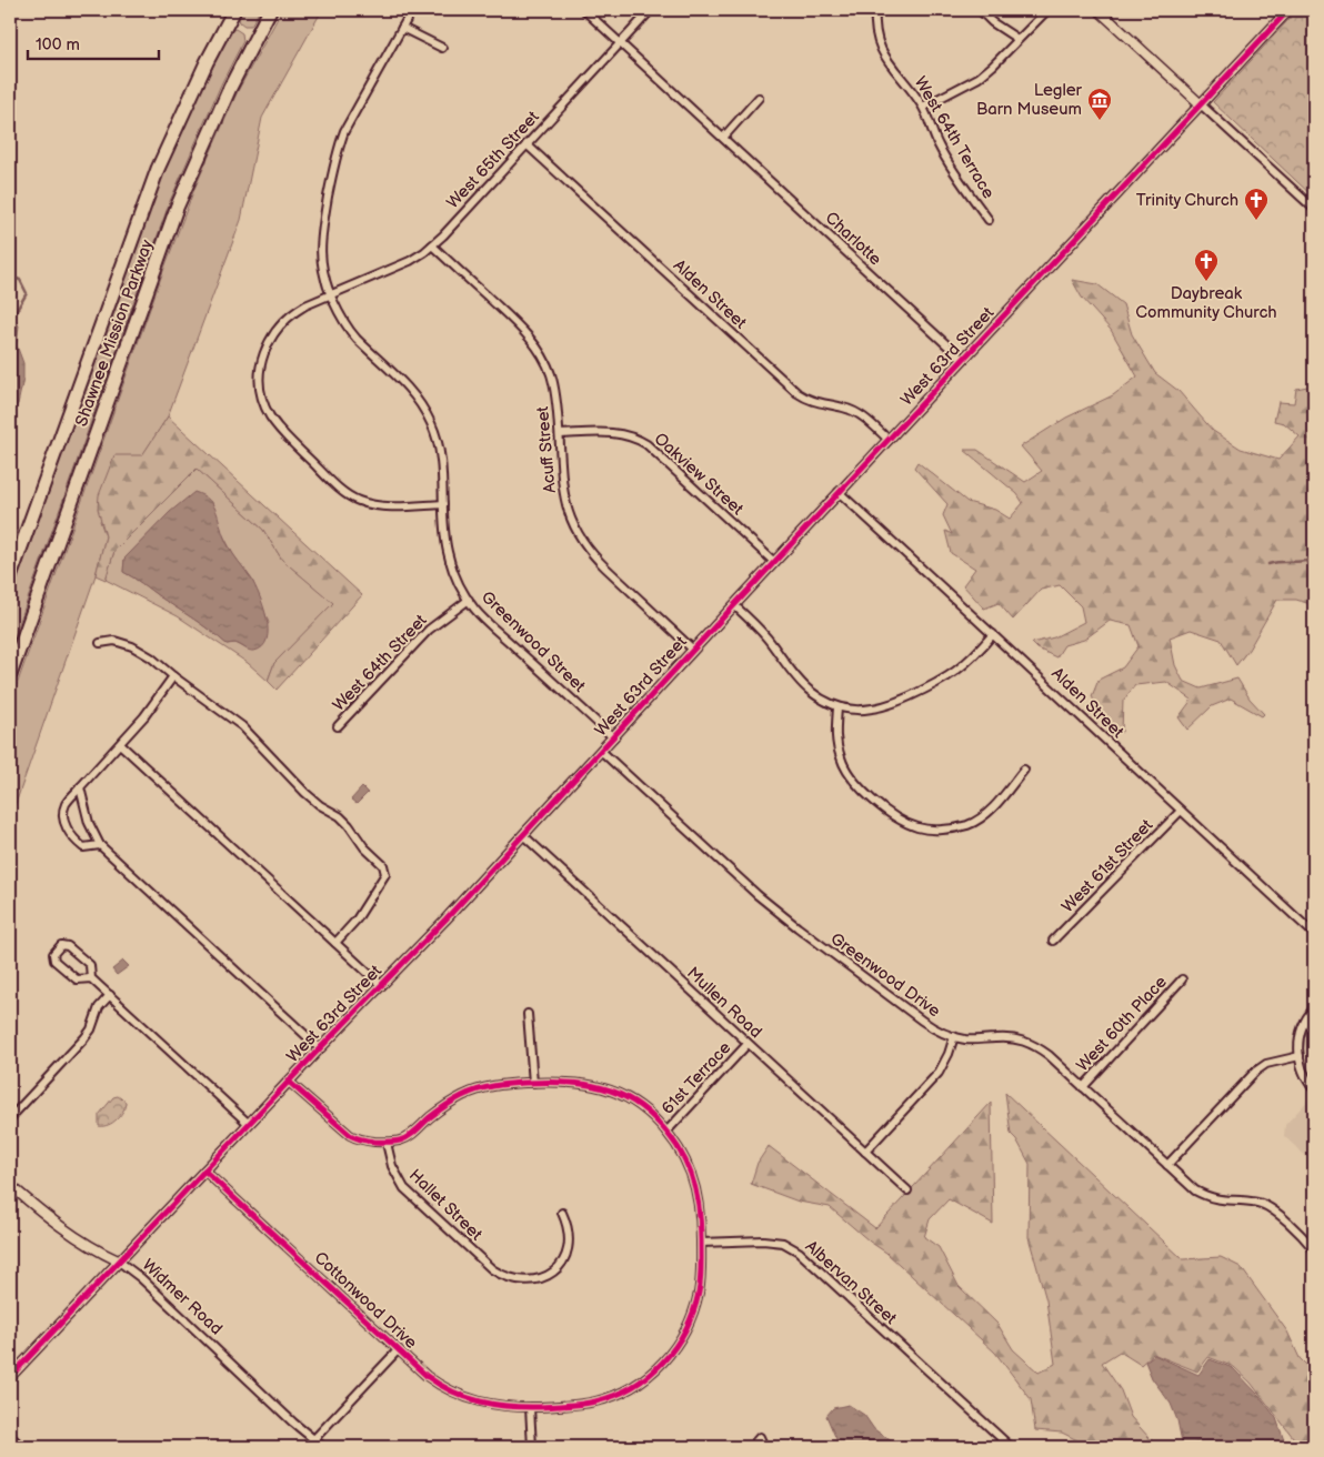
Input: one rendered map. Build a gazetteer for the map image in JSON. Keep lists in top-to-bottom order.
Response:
{
  "streets": {
    "highway": ["Shawnee Mission Parkway"],
    "street": [
      "West 64th Terrace",
      "West 65th Street",
      "Charlotte",
      "Alden Street",
      "West 63rd Street",
      "Acuff Street",
      "Oakview Street",
      "Greenwood Street",
      "West 64th Street",
      "West 61st Street",
      "Greenwood Drive",
      "Mullen Road",
      "West 60th Place",
      "61st Terrace",
      "Hallet Street",
      "Albervan Street",
      "Widmer Road",
      "Cottonwood Drive"
    ]
  },
  "crossings": [
    ["West 65th Street", "Charlotte"],
    ["West 65th Street", "Alden Street"],
    ["West 65th Street", "Acuff Street"],
    ["West 65th Street", "Greenwood Street"],
    ["Charlotte", "West 63rd Street"],
    ["Alden Street", "West 63rd Street"],
    ["Alden Street", "West 61st Street"],
    ["West 63rd Street", "Acuff Street"],
    ["West 63rd Street", "Oakview Street"],
    ["West 63rd Street", "Greenwood Street"],
    ["West 63rd Street", "Greenwood Drive"],
    ["West 63rd Street", "Mullen Road"],
    ["West 63rd Street", "Widmer Road"],
    ["West 63rd Street", "Cottonwood Drive"],
    ["Acuff Street", "Oakview Street"],
    ["Greenwood Street", "West 64th Street"],
    ["Greenwood Drive", "West 60th Place"],
    ["Mullen Road", "61st Terrace"],
    ["Albervan Street", "Cottonwood Drive"]
  ],
  "places": {
    "museum": ["Legler Barn Museum"],
    "church": ["Trinity Church", "Daybreak Community Church"]
  },
  "scale_bar": "100 m"
}
